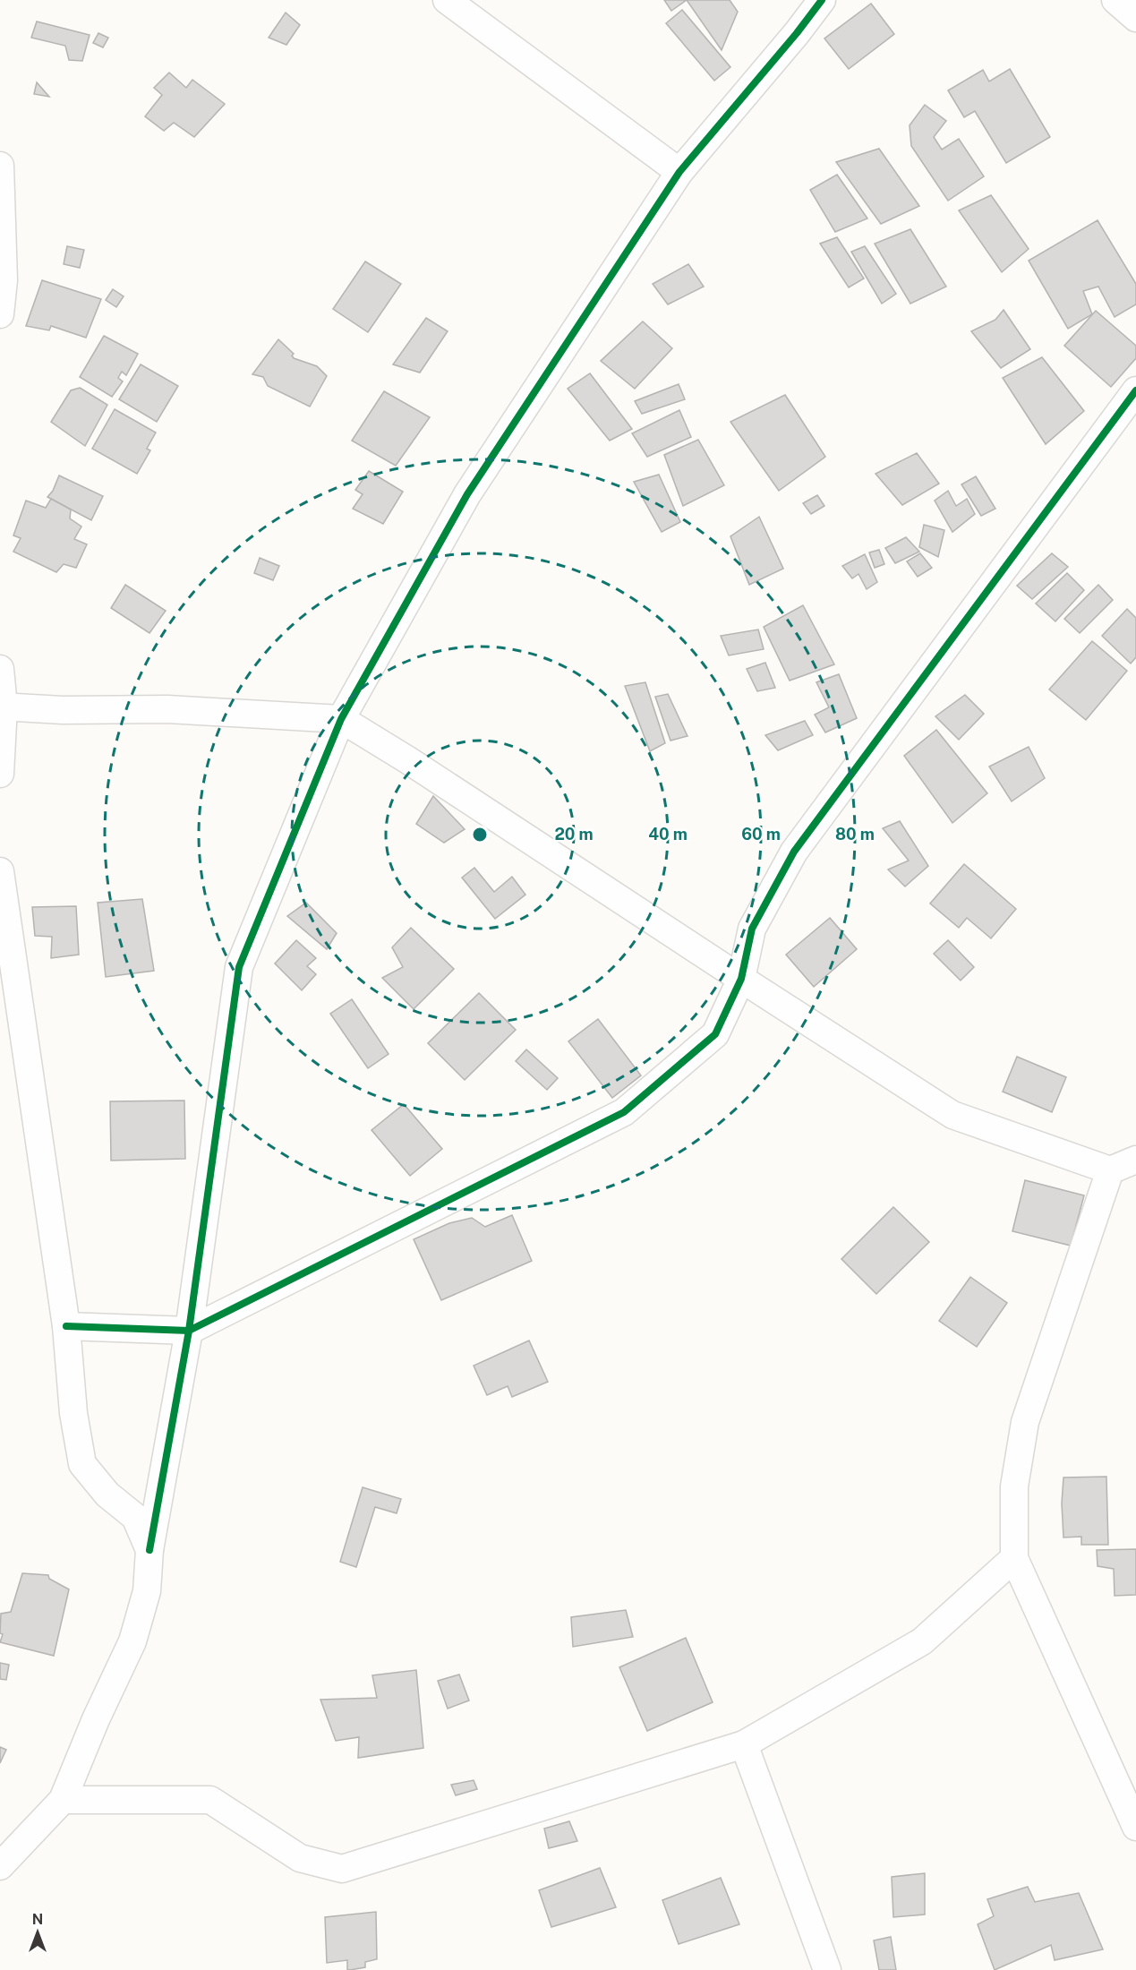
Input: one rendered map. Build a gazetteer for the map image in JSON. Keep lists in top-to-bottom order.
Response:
{
  "north": "top",
  "rings": [
    "20 m",
    "40 m",
    "60 m",
    "80 m"
  ]
}
